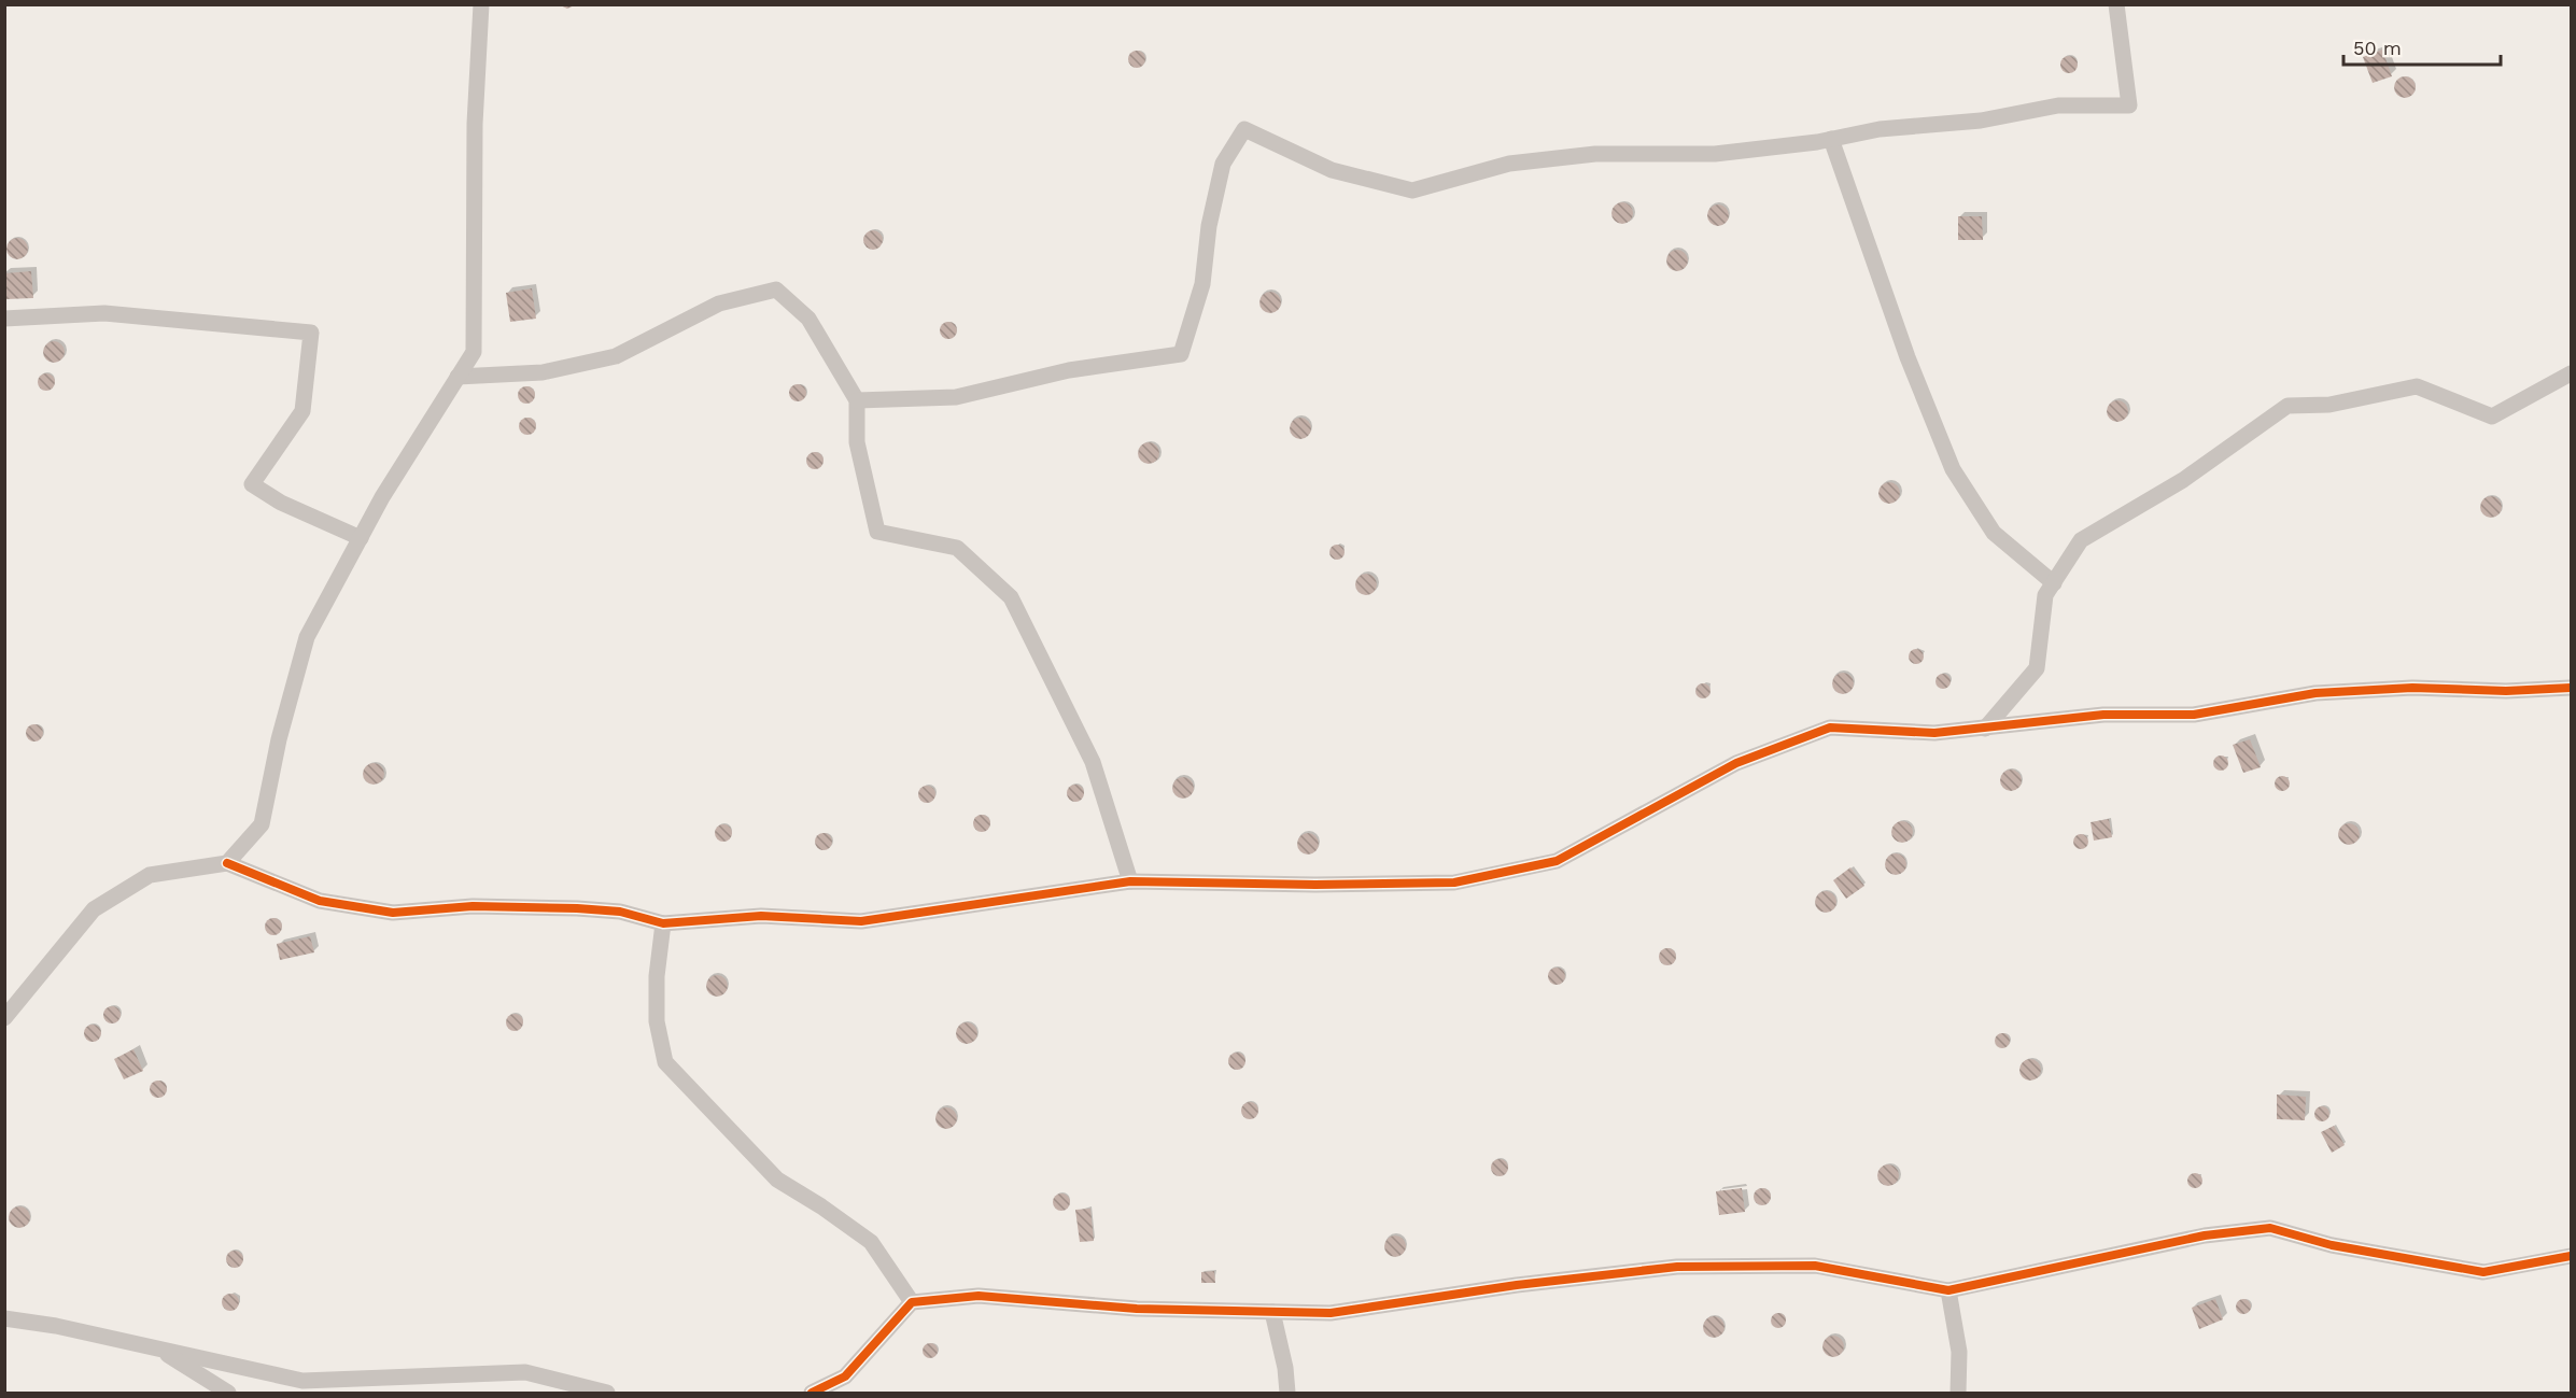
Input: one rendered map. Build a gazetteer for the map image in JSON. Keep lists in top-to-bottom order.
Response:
{
  "scale_bar": "50 m"
}
